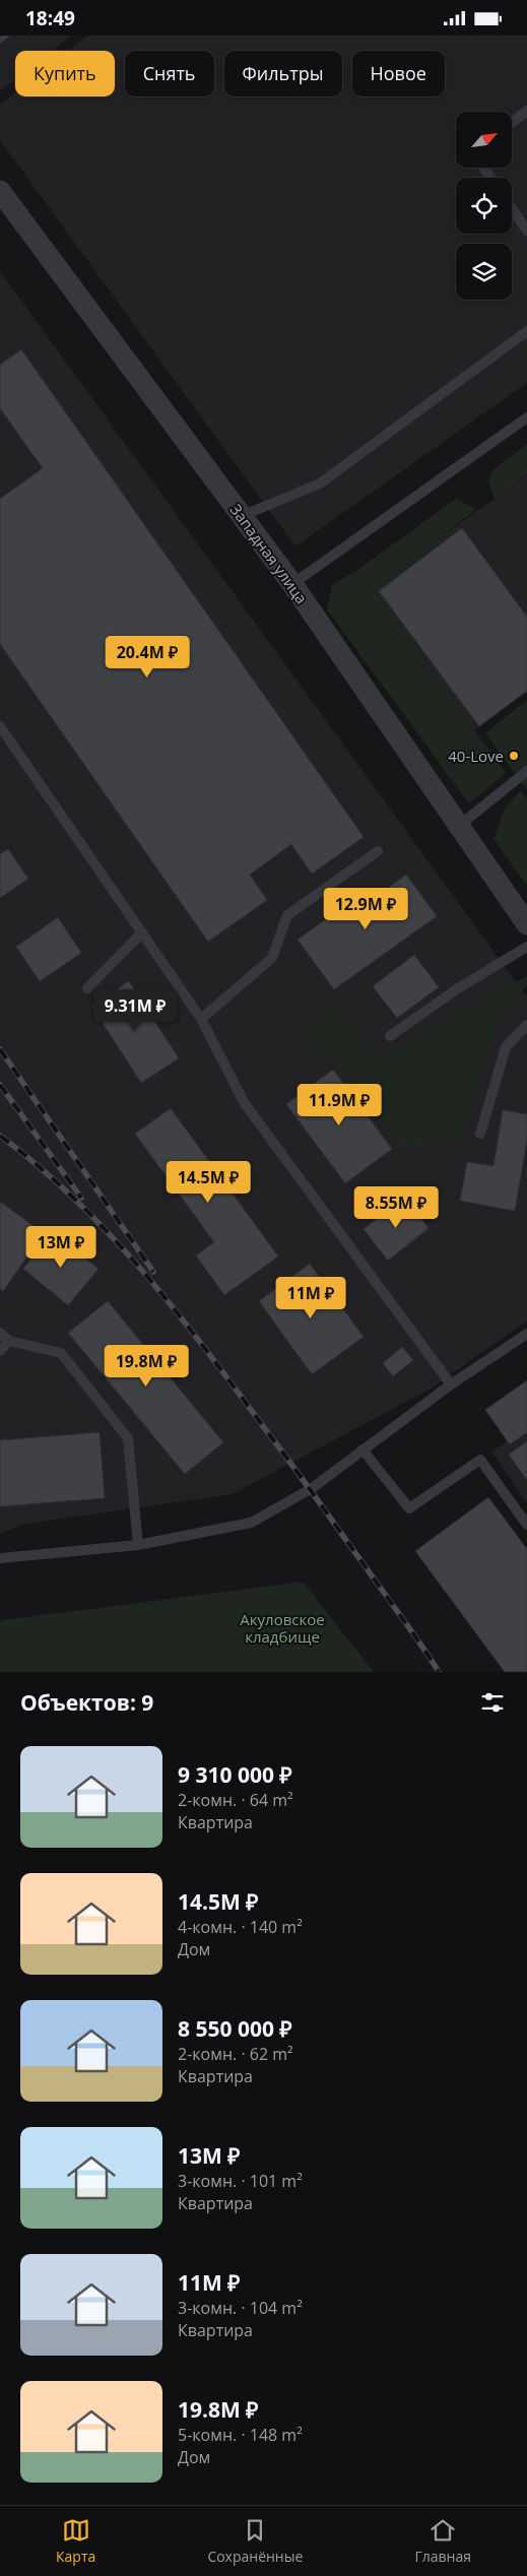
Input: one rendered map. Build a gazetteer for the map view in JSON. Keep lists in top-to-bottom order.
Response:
{
  "streets": {
    "street": ["Западная улица"]
  },
  "parks": ["Акуловское кладбище"],
  "places": ["40-Love"],
  "north": "top right",
  "page": {
    "status": "18:49",
    "chip": [
      "Купить",
      "Снять",
      "Фильтры",
      "Новое"
    ],
    "price": [
      "20.4M ₽",
      "12.9M ₽",
      "9.31M ₽",
      "11.9M ₽",
      "14.5M ₽",
      "8.55M ₽",
      "13M ₽",
      "11M ₽",
      "19.8M ₽"
    ],
    "heading": "Объектов: 9",
    "list": [
      {
        "name": "9 310 000 ₽",
        "note": "2-комн. · 64 m² · Квартира"
      },
      {
        "name": "14.5M ₽",
        "note": "4-комн. · 140 m² · Дом"
      },
      {
        "name": "8 550 000 ₽",
        "note": "2-комн. · 62 m² · Квартира"
      },
      {
        "name": "13M ₽",
        "note": "3-комн. · 101 m² · Квартира"
      },
      {
        "name": "11M ₽",
        "note": "3-комн. · 104 m² · Квартира"
      },
      {
        "name": "19.8M ₽",
        "note": "5-комн. · 148 m² · Дом"
      }
    ],
    "tabs": ["Карта", "Сохранённые", "Главная"]
  }
}
